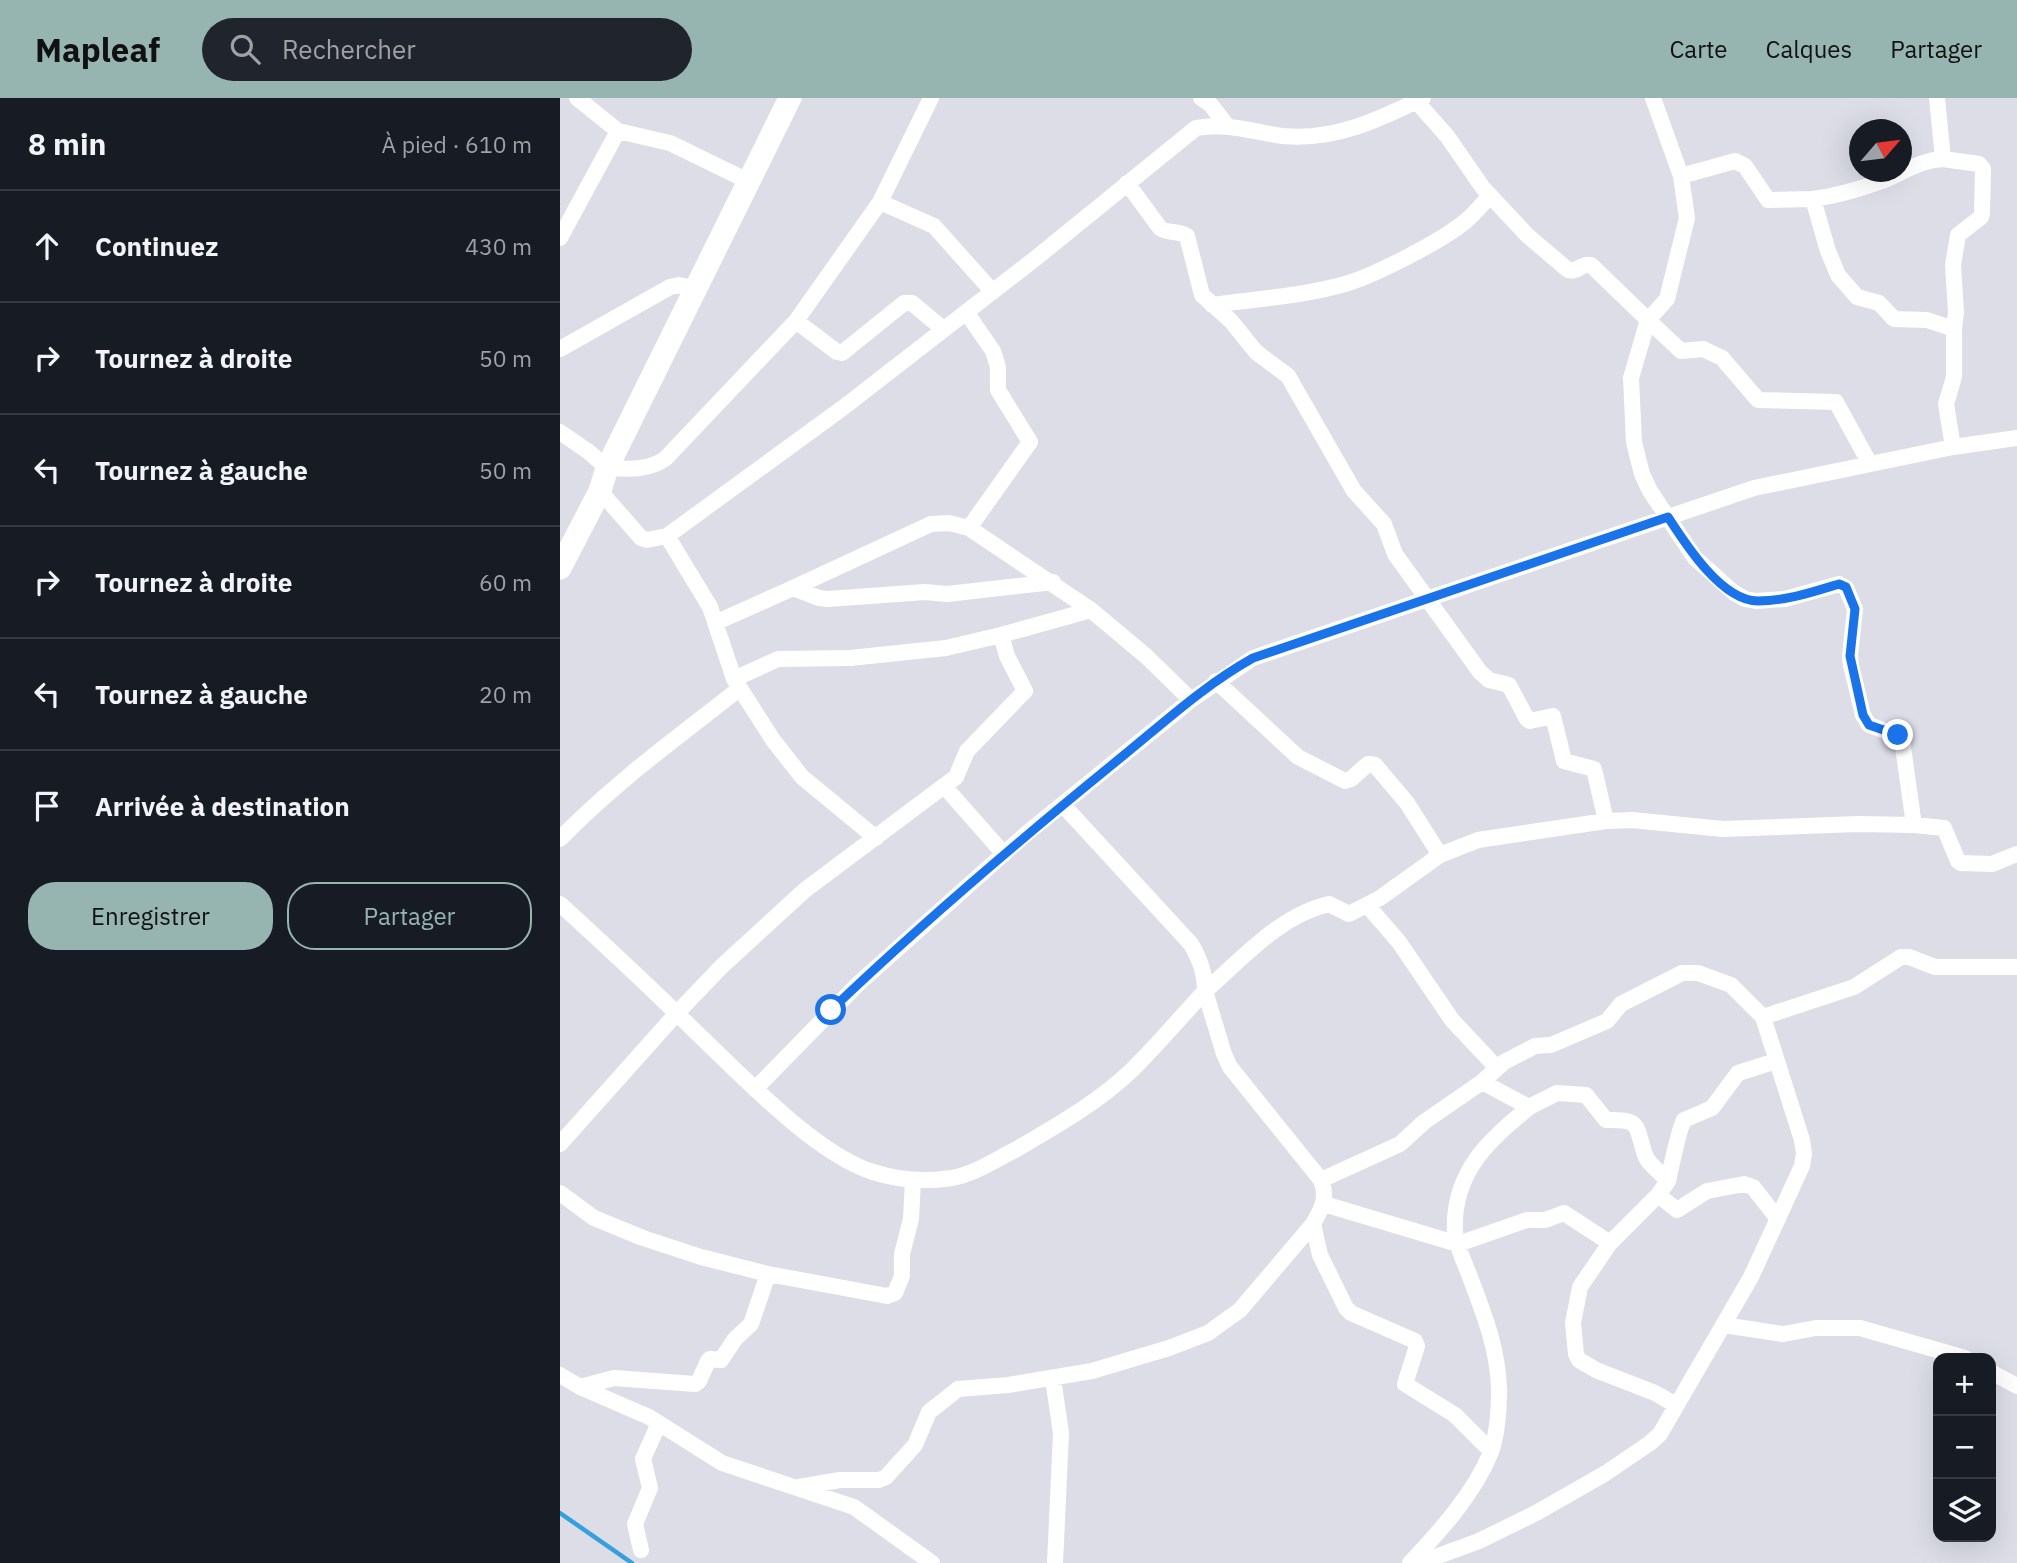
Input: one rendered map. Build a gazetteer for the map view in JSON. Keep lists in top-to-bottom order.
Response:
{
  "north": "top right",
  "page": {
    "header": "Mapleaf",
    "search": "Rechercher",
    "nav": ["Carte", "Calques", "Partager"],
    "heading": ["8 min", "À pied · 610 m"],
    "list": [
      ["Continuez", "430 m"],
      ["Tournez à droite", "50 m"],
      ["Tournez à gauche", "50 m"],
      ["Tournez à droite", "60 m"],
      ["Tournez à gauche", "20 m"],
      "Arrivée à destination"
    ],
    "buttons": ["Enregistrer", "Partager"],
    "map_buttons": ["+", "−"]
  }
}
